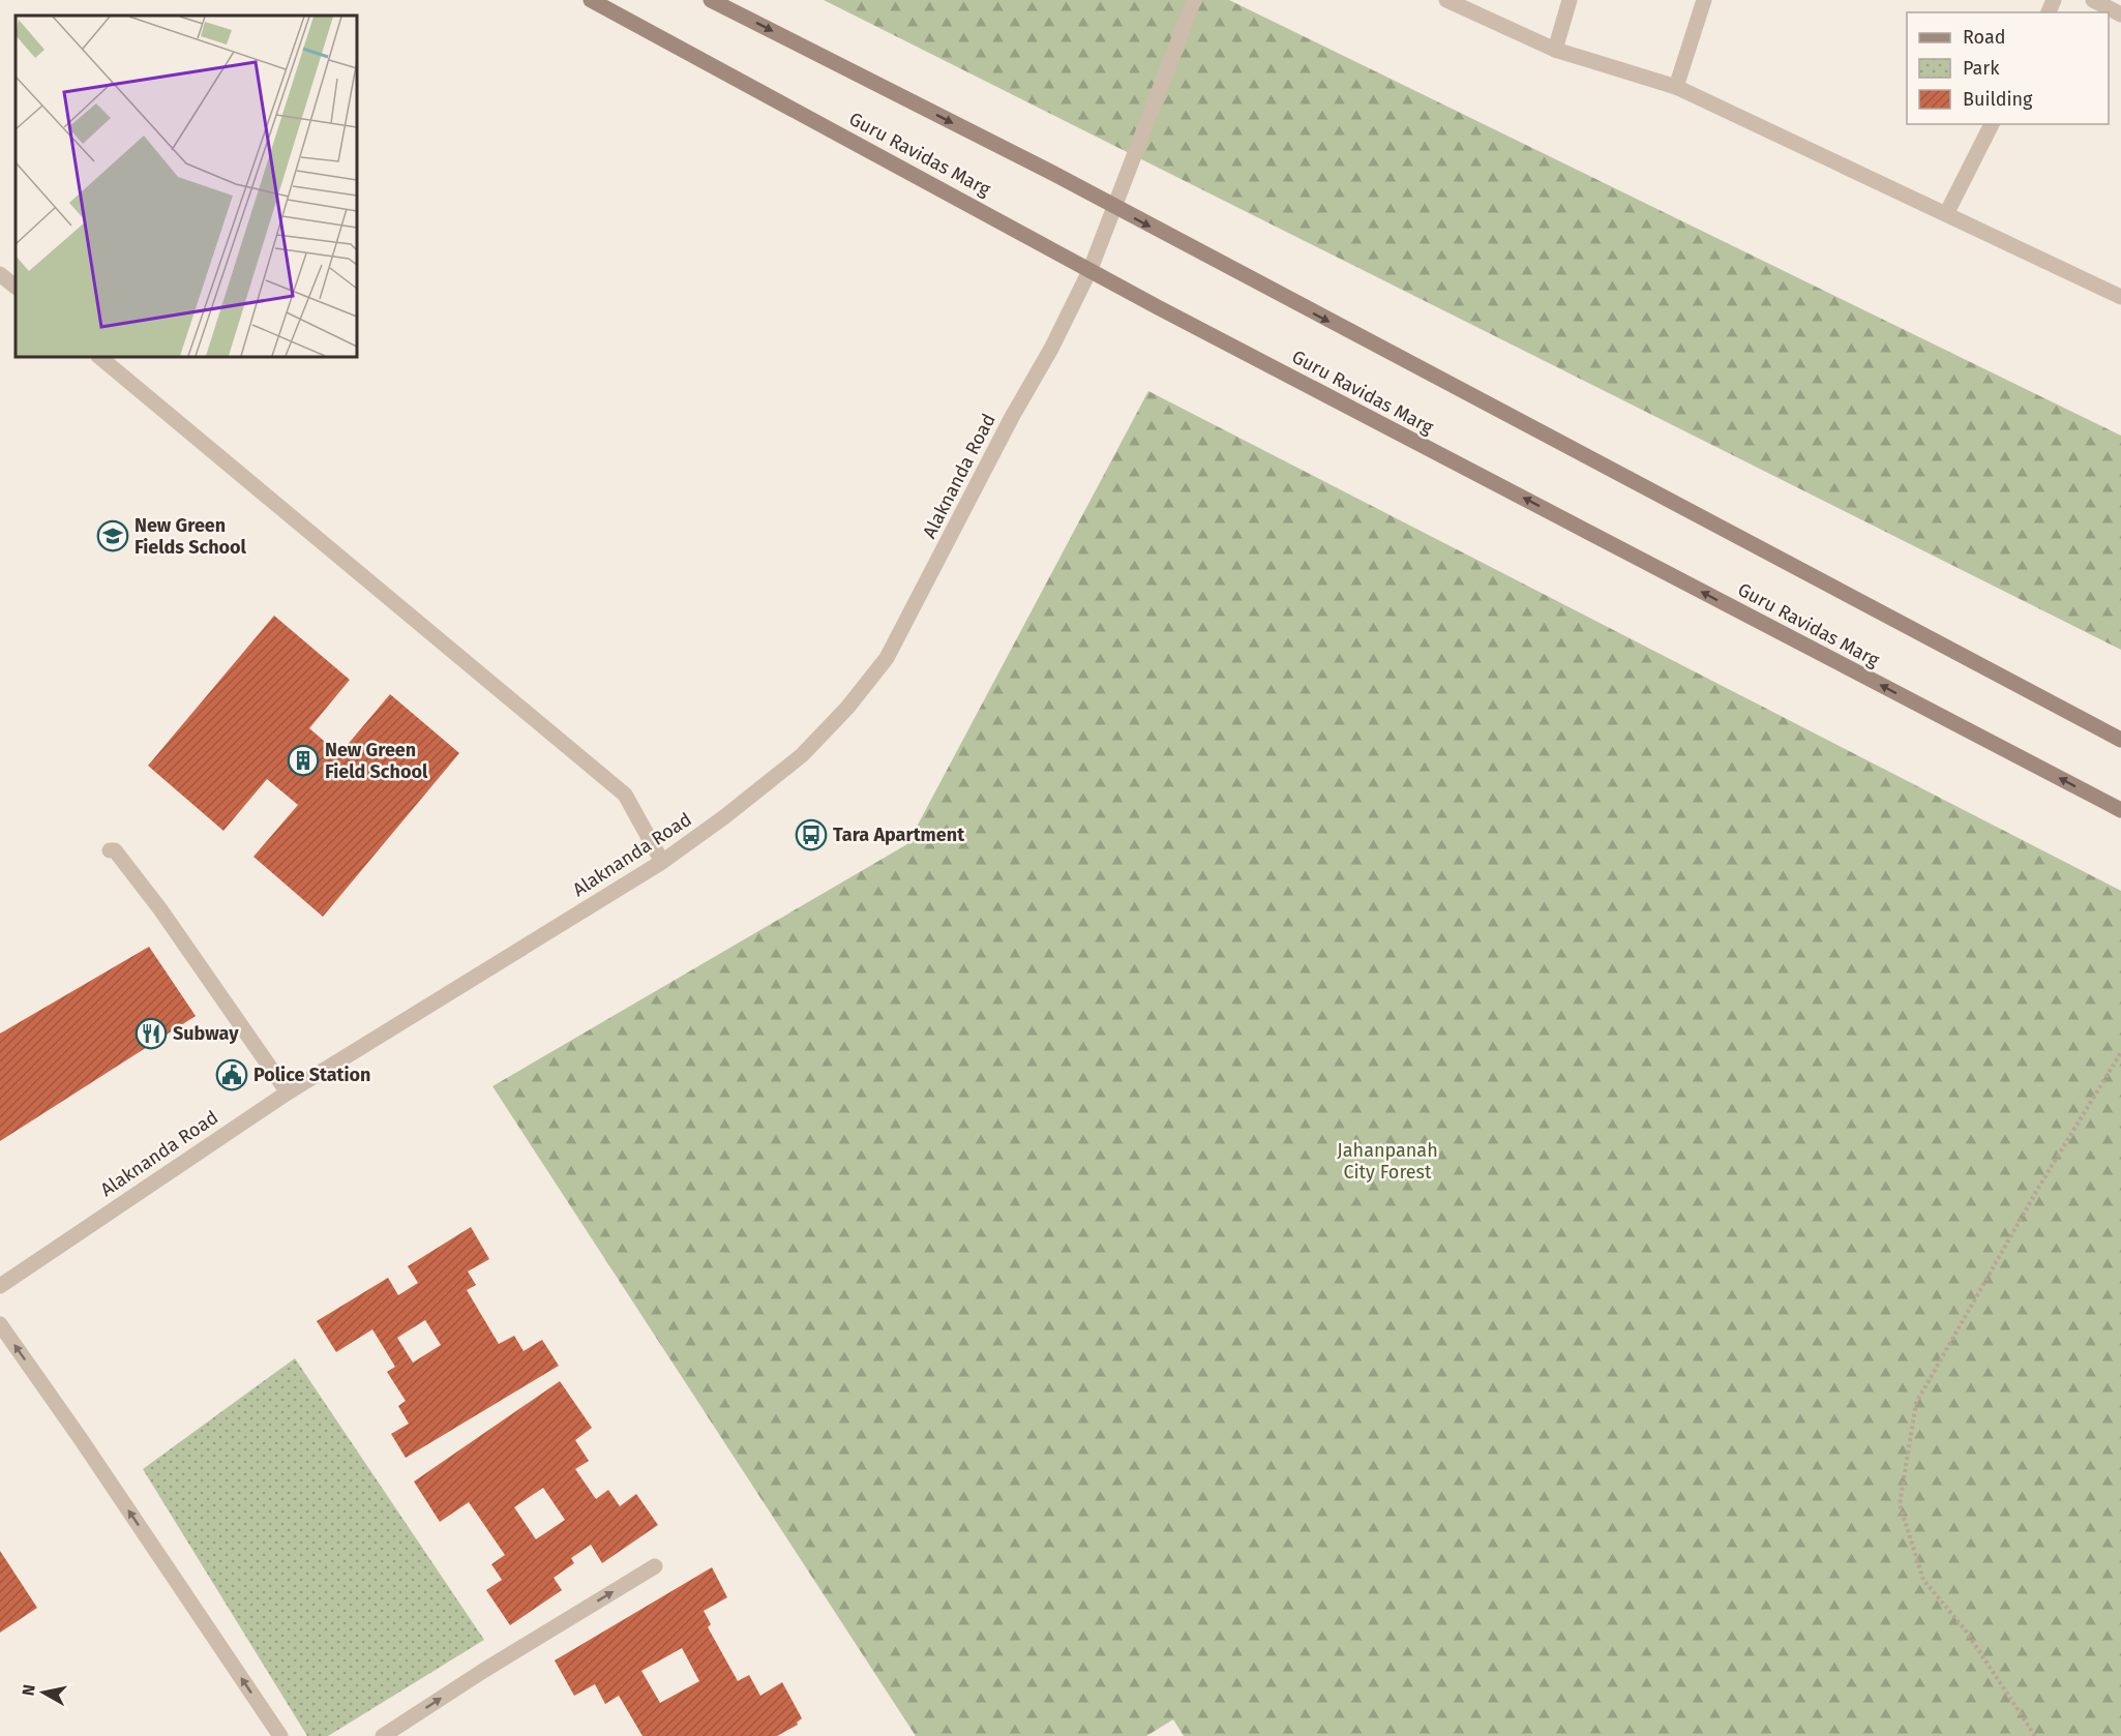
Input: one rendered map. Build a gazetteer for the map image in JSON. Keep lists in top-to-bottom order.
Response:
{
  "streets": {
    "main road": ["Guru Ravidas Marg"],
    "street": ["Alaknanda Road"]
  },
  "crossings": [
    ["Guru Ravidas Marg", "Alaknanda Road"]
  ],
  "parks": ["Jahanpanah City Forest"],
  "places": {
    "school or university": ["New Green Fields School"],
    "building": ["New Green Field School"],
    "bus stop": ["Tara Apartment"],
    "restaurant": ["Subway"],
    "public building": ["Police Station"]
  },
  "legend": ["Road", "Park", "Building"],
  "north": "left"
}
